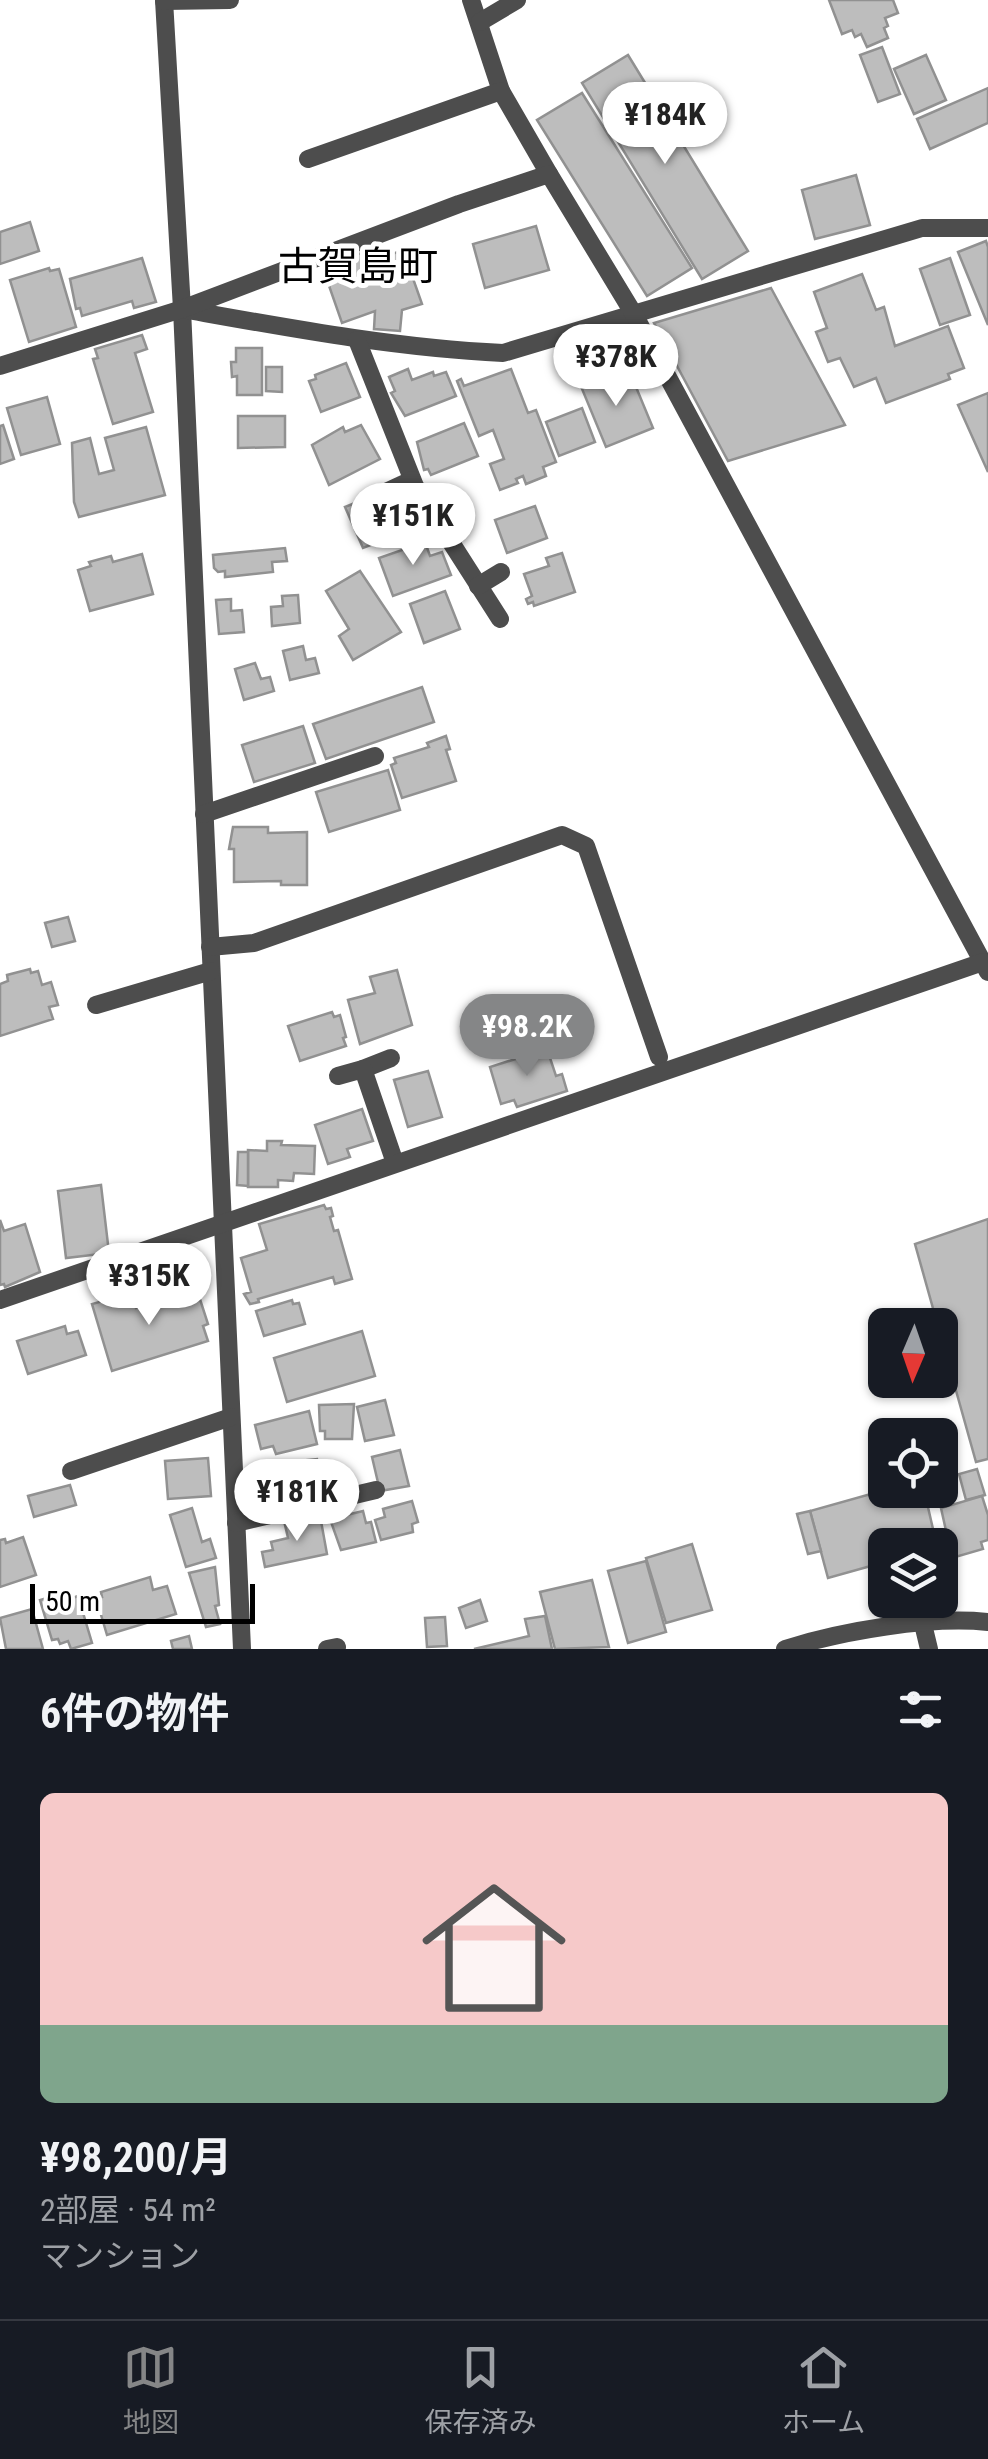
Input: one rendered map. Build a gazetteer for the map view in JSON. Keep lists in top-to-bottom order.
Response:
{
  "districts": ["古賀島町"],
  "scale_bar": "50 m",
  "north": "bottom",
  "page": {
    "price": [
      "¥184K",
      "¥378K",
      "¥151K",
      "¥98.2K",
      "¥315K",
      "¥181K"
    ],
    "scale": "50 m",
    "heading": "6件の物件",
    "list": [
      {
        "name": "¥98,200/月",
        "note": "2部屋 · 54 m² · マンション"
      }
    ],
    "tabs": ["地図", "保存済み", "ホーム"]
  }
}
